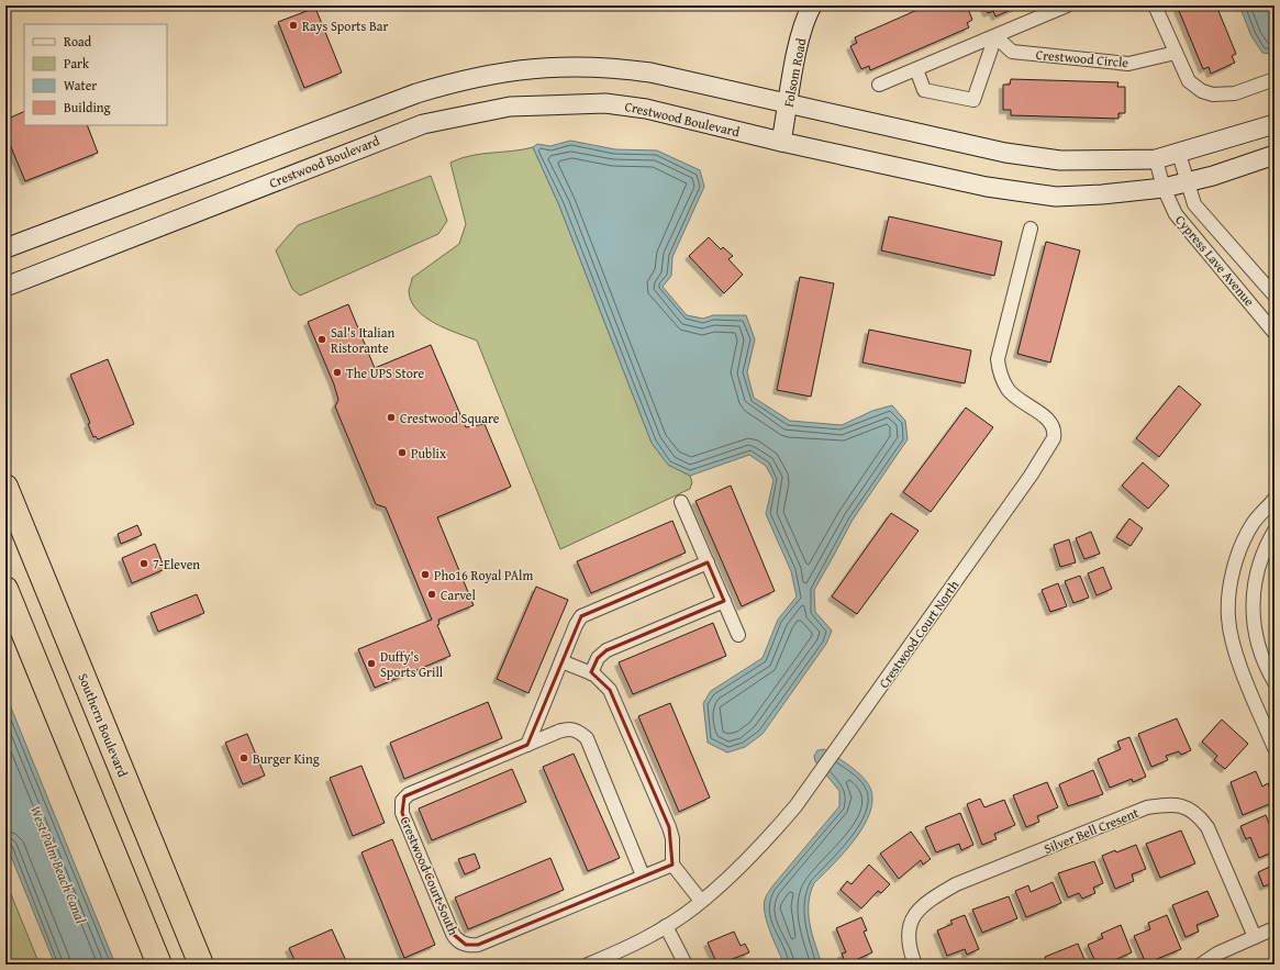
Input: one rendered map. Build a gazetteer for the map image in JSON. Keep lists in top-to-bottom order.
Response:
{
  "streets": {
    "highway": ["Southern Boulevard"],
    "main road": ["Folsom Road", "Crestwood Boulevard"],
    "street": [
      "Crestwood Circle",
      "Cypress Lave Avenue",
      "Crestwood Court North",
      "Silver Bell Cresent",
      "Crestwood Court South"
    ]
  },
  "crossings": [
    ["Folsom Road", "Crestwood Boulevard"],
    ["Crestwood Boulevard", "Cypress Lave Avenue"]
  ],
  "water": ["West Palm Beach Canal"],
  "places": [
    "Rays Sports Bar",
    "Sal's Italian Ristorante",
    "The UPS Store",
    "Crestwood Square",
    "Publix",
    "7-Eleven",
    "Pho16 Royal PAlm",
    "Carvel",
    "Duffy's Sports Grill",
    "Burger King"
  ],
  "legend": [
    "Road",
    "Park",
    "Water",
    "Building"
  ]
}
